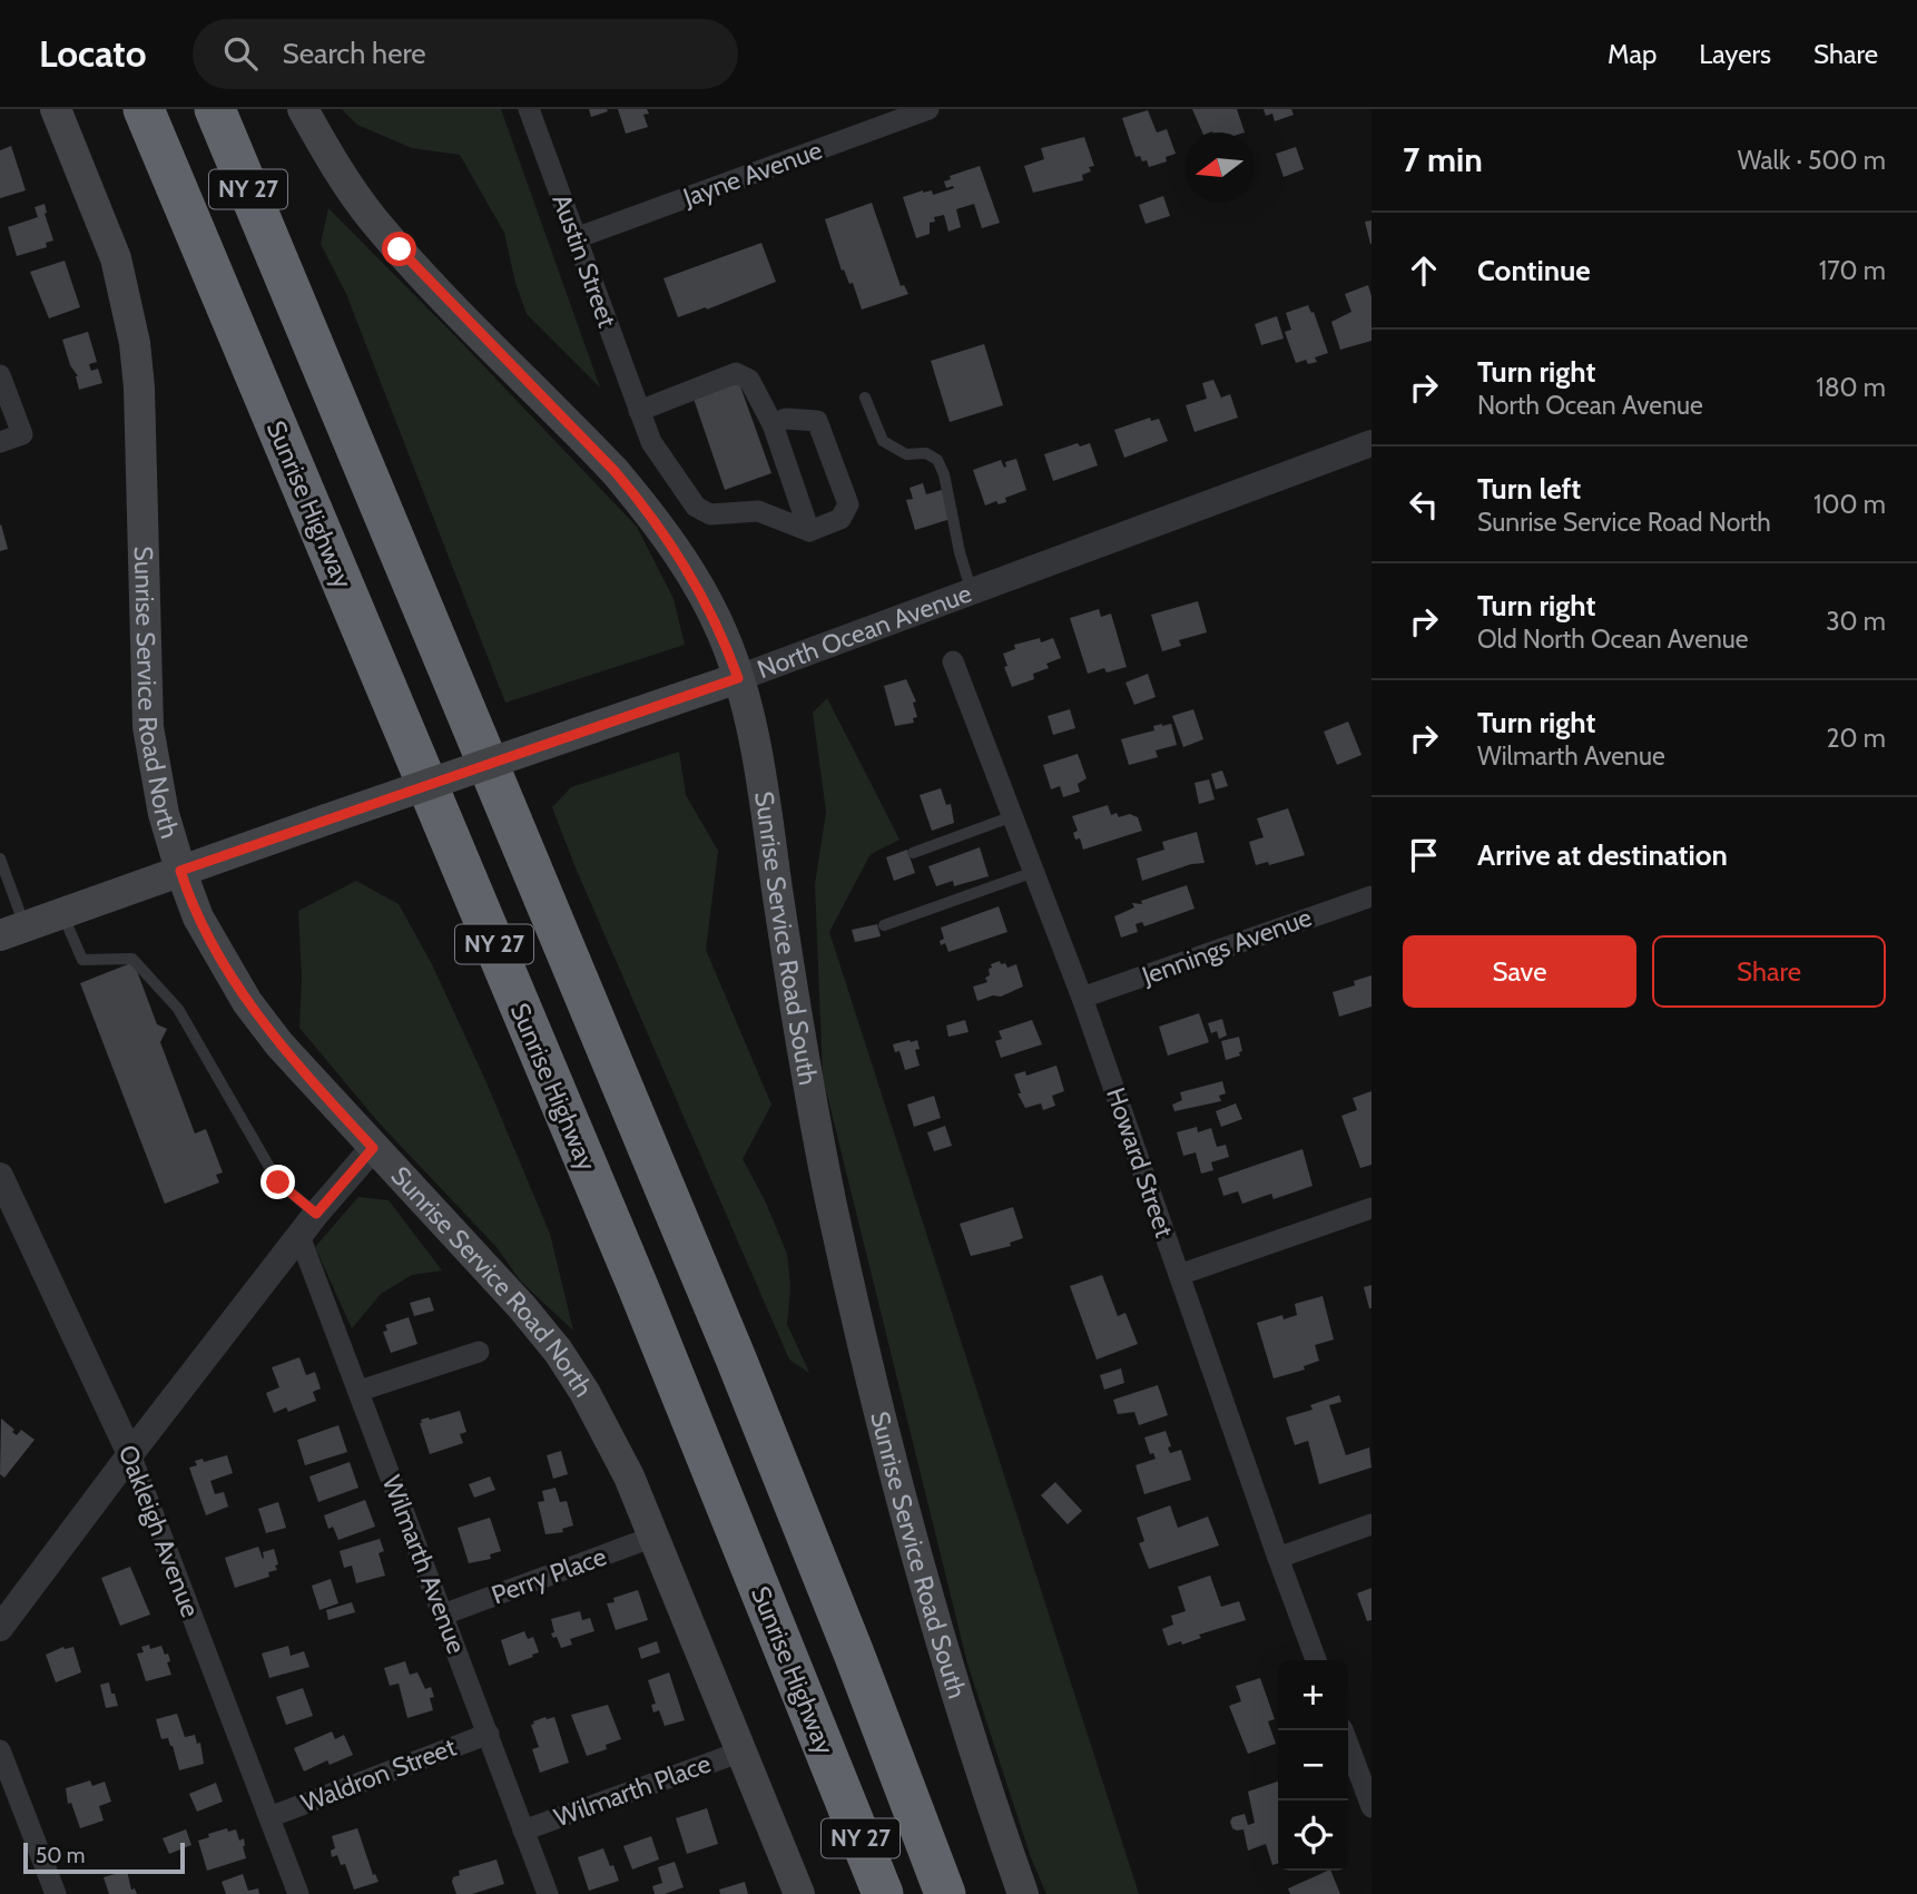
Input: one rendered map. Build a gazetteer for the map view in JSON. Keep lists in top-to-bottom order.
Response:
{
  "streets": {
    "highway": ["NY 27", "Sunrise Highway"],
    "main road": ["North Ocean Avenue", "Sunrise Service Road North", "Sunrise Service Road South"],
    "street": [
      "Jayne Avenue",
      "Austin Street",
      "Jennings Avenue",
      "Howard Street",
      "Oakleigh Avenue",
      "Wilmarth Avenue",
      "Perry Place",
      "Waldron Street",
      "Wilmarth Place"
    ]
  },
  "crossings": [
    ["Jayne Avenue", "Austin Street"],
    ["North Ocean Avenue", "Sunrise Service Road North"],
    ["North Ocean Avenue", "Sunrise Service Road South"],
    ["Sunrise Service Road North", "Perry Place"],
    ["Sunrise Service Road North", "Wilmarth Place"],
    ["Jennings Avenue", "Howard Street"],
    ["Oakleigh Avenue", "Waldron Street"],
    ["Wilmarth Avenue", "Perry Place"],
    ["Wilmarth Avenue", "Waldron Street"],
    ["Wilmarth Avenue", "Wilmarth Place"]
  ],
  "scale_bar": "50 m",
  "north": "left",
  "page": {
    "header": "Locato",
    "search": "Search here",
    "nav": ["Map", "Layers", "Share"],
    "heading": ["7 min", "Walk · 500 m"],
    "list": [
      ["Continue", "170 m"],
      ["Turn right", "North Ocean Avenue", "180 m"],
      ["Turn left", "Sunrise Service Road North", "100 m"],
      ["Turn right", "Old North Ocean Avenue", "30 m"],
      ["Turn right", "Wilmarth Avenue", "20 m"],
      "Arrive at destination"
    ],
    "buttons": ["Save", "Share"],
    "map_buttons": ["+", "−"],
    "scale": "50 m"
  }
}
